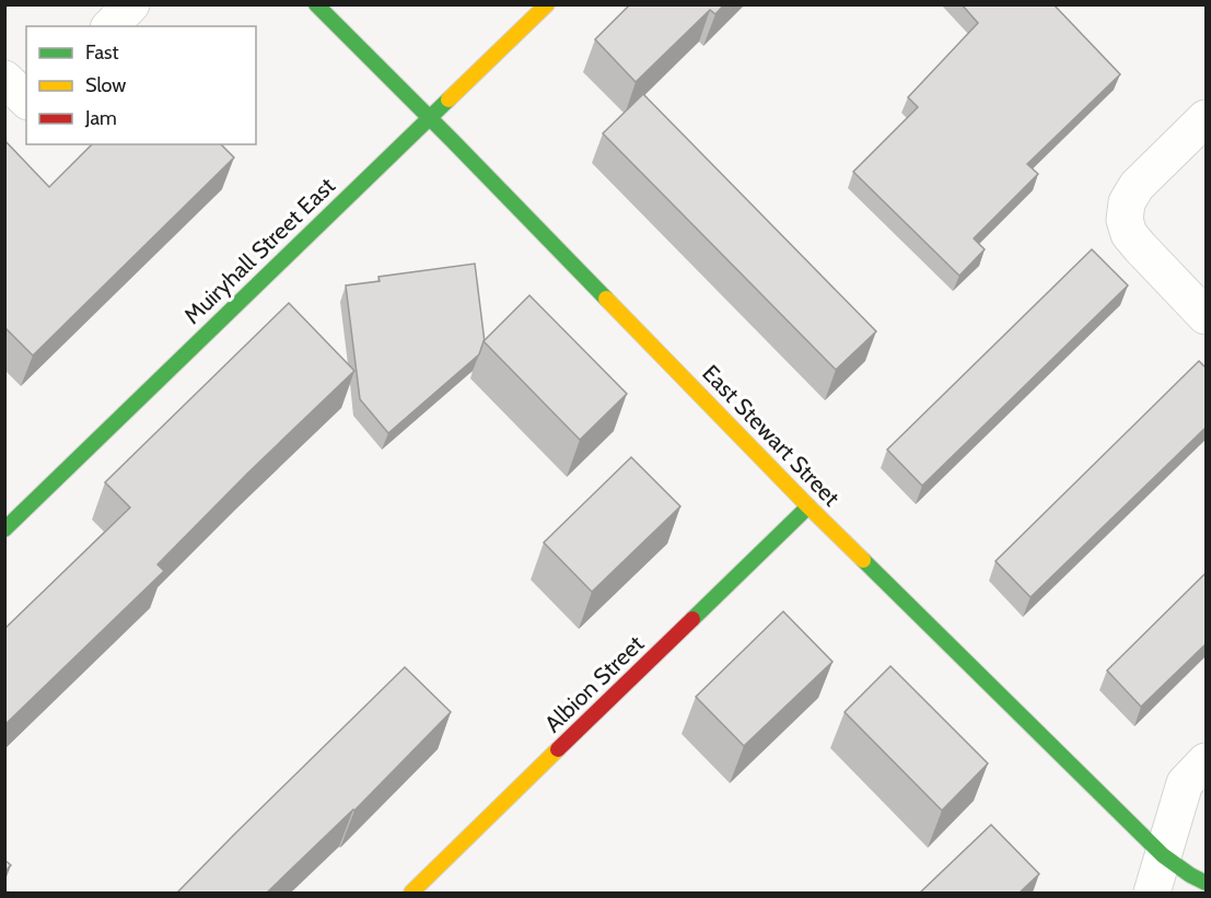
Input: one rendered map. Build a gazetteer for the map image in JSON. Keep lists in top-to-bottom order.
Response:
{
  "streets": {
    "street": ["Muiryhall Street East", "East Stewart Street", "Albion Street"]
  },
  "crossings": [
    ["Muiryhall Street East", "East Stewart Street"],
    ["East Stewart Street", "Albion Street"]
  ],
  "legend": ["Fast", "Slow", "Jam"]
}
